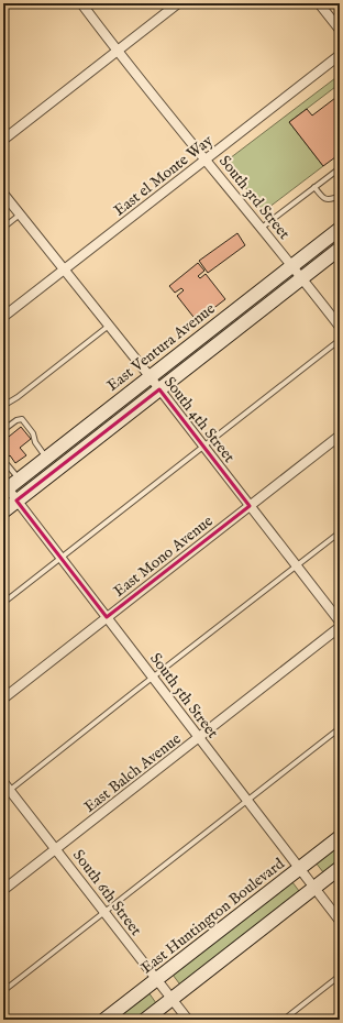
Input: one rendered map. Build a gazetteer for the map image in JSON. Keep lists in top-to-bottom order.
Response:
{
  "streets": {
    "main road": ["East Ventura Avenue", "East Huntington Boulevard"],
    "street": [
      "East el Monte Way",
      "South 3rd Street",
      "South 4th Street",
      "East Mono Avenue",
      "South 5th Street",
      "East Balch Avenue",
      "South 6th Street"
    ]
  },
  "crossings": [
    ["East el Monte Way", "South 3rd Street"],
    ["East el Monte Way", "South 4th Street"],
    ["South 3rd Street", "East Ventura Avenue"],
    ["East Ventura Avenue", "South 4th Street"],
    ["East Ventura Avenue", "South 5th Street"],
    ["South 4th Street", "East Mono Avenue"],
    ["East Mono Avenue", "South 5th Street"],
    ["South 5th Street", "East Balch Avenue"],
    ["South 5th Street", "East Huntington Boulevard"],
    ["East Balch Avenue", "South 6th Street"],
    ["South 6th Street", "East Huntington Boulevard"]
  ]
}
